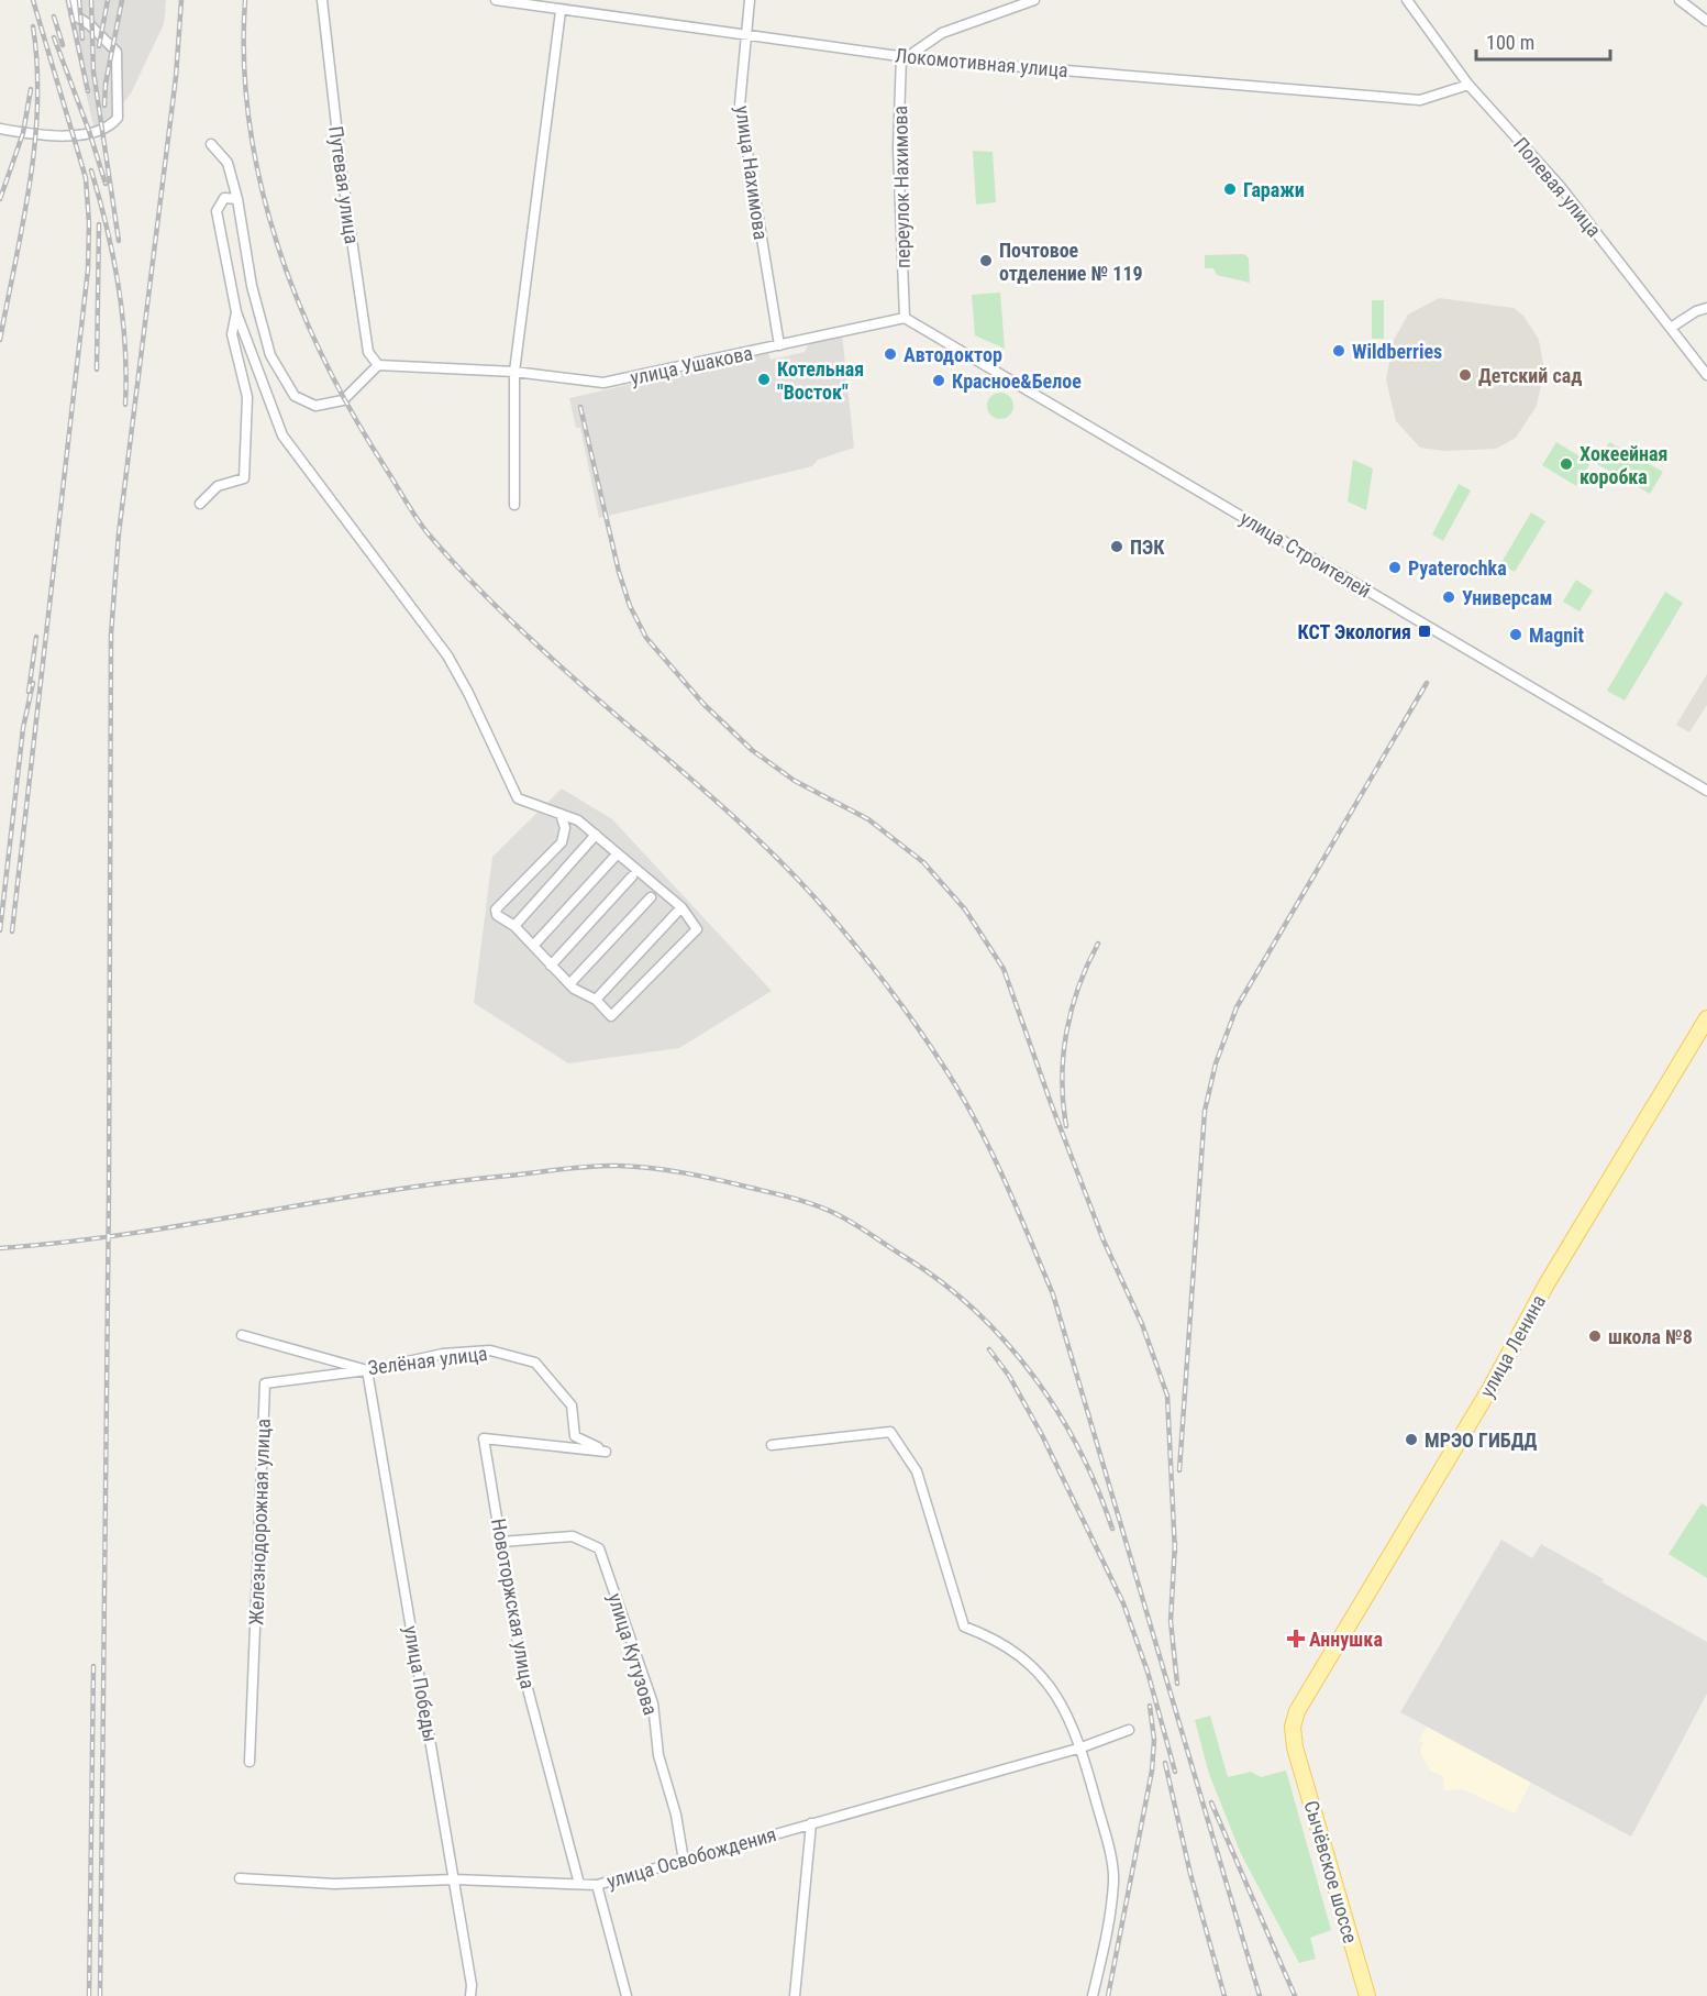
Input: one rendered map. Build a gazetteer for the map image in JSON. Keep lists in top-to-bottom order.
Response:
{
  "streets": {
    "main road": ["улица Ленина", "Сычёвское шоссе"],
    "street": [
      "Локомотивная улица",
      "улица Нахимова",
      "Путевая улица",
      "переулок Нахимова",
      "Полевая улица",
      "улица Ушакова",
      "улица Строителей",
      "Зелёная улица",
      "Железнодорожная улица",
      "Новоторжская улица",
      "улица Кутузова",
      "улица Победы",
      "улица Освобождения"
    ]
  },
  "crossings": [
    ["Локомотивная улица", "улица Нахимова"],
    ["Локомотивная улица", "переулок Нахимова"],
    ["Локомотивная улица", "Полевая улица"],
    ["улица Нахимова", "улица Ушакова"],
    ["Путевая улица", "улица Ушакова"],
    ["переулок Нахимова", "улица Ушакова"],
    ["переулок Нахимова", "улица Строителей"],
    ["улица Ушакова", "улица Строителей"],
    ["улица Ленина", "Сычёвское шоссе"],
    ["Зелёная улица", "Железнодорожная улица"],
    ["Зелёная улица", "Новоторжская улица"],
    ["Зелёная улица", "улица Победы"],
    ["Железнодорожная улица", "улица Победы"],
    ["Новоторжская улица", "улица Кутузова"],
    ["Новоторжская улица", "улица Освобождения"],
    ["улица Кутузова", "улица Освобождения"],
    ["улица Победы", "улица Освобождения"]
  ],
  "places": {
    "other": [
      "Гаражи",
      "Почтовое отделение № 119",
      "Wildberries",
      "Автодоктор",
      "Детский сад",
      "Котельная \"Восток\"",
      "Красное&Белое",
      "Хокеейная коробка",
      "ПЭК",
      "Pyaterochka",
      "Универсам",
      "Magnit",
      "школа №8",
      "МРЭО ГИБДД"
    ],
    "transit": ["КСТ Экология"],
    "health": ["Аннушка"]
  },
  "scale_bar": "100 m"
}
